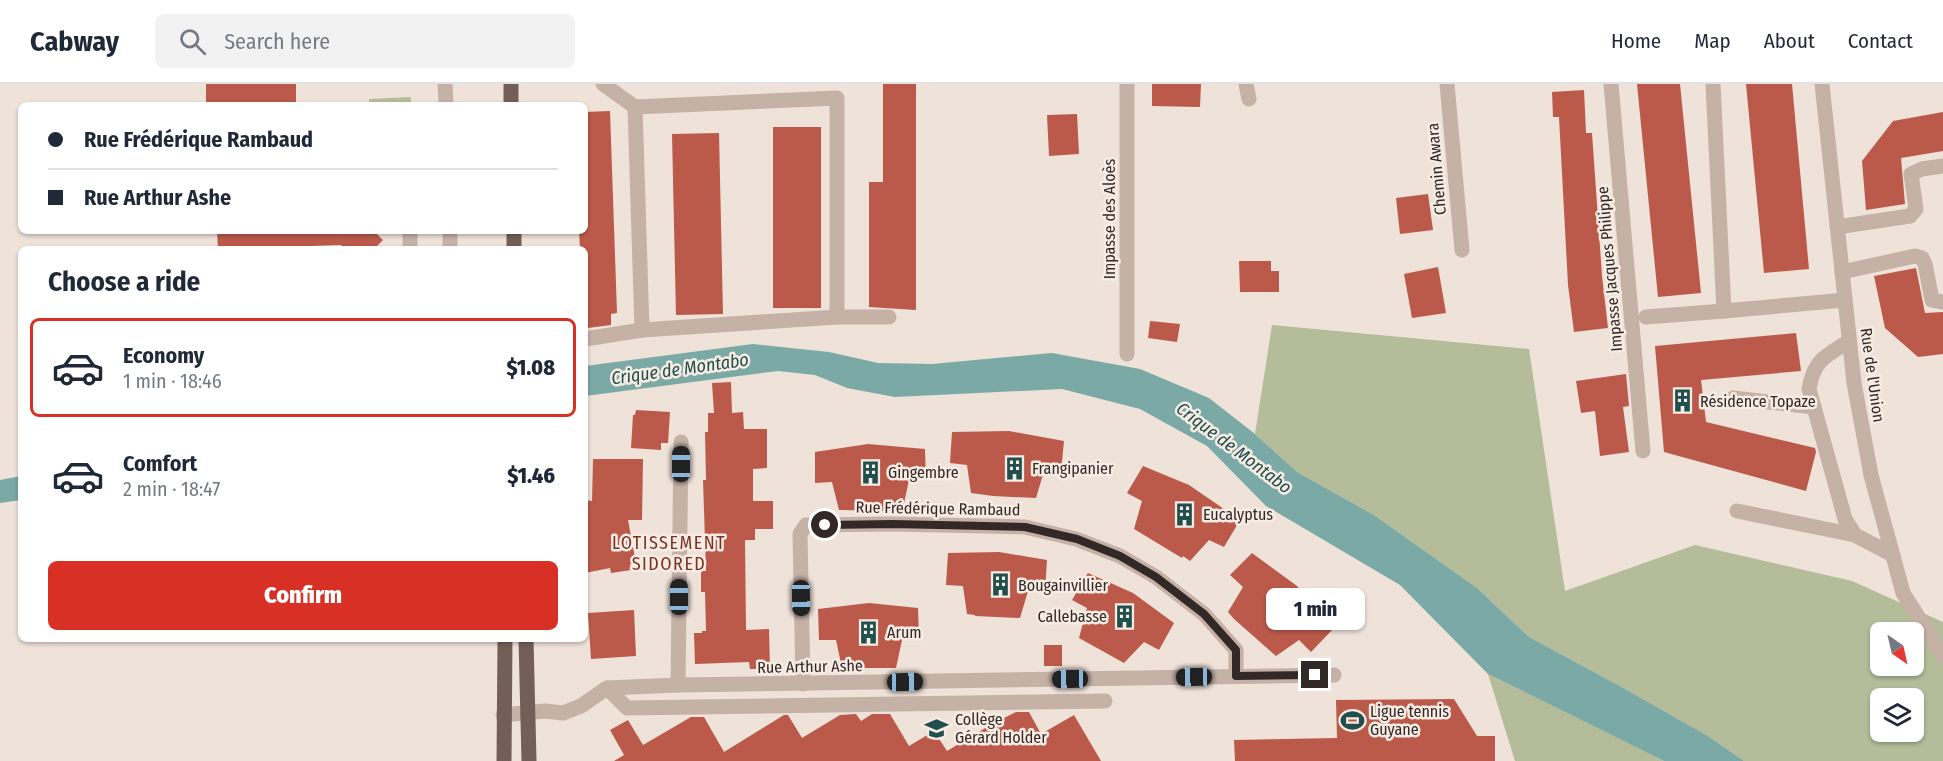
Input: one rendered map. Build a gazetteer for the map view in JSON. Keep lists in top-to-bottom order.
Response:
{
  "streets": {
    "street": [
      "Chemin Awara",
      "Impasse des Aloès",
      "Impasse Jacques Philippe",
      "Rue de l'Union",
      "Rue Frédérique Rambaud",
      "Rue Arthur Ashe"
    ]
  },
  "crossings": [
    ["Rue Frédérique Rambaud", "Rue Arthur Ashe"]
  ],
  "districts": ["LOTISSEMENT SIDORED"],
  "water": ["Crique de Montabo"],
  "places": {
    "building": [
      "Résidence Topaze",
      "Frangipanier",
      "Gingembre",
      "Eucalyptus",
      "Bougainvillier",
      "Callebasse",
      "Arum"
    ],
    "sports": ["Ligue tennis Guyane"],
    "school or university": ["Collège Gérard Holder"]
  },
  "north": "bottom right",
  "page": {
    "header": "Cabway",
    "search": "Search here",
    "nav": [
      "Home",
      "Map",
      "About",
      "Contact"
    ],
    "banner": ["Rue Frédérique Rambaud", "Rue Arthur Ashe"],
    "heading": "Choose a ride",
    "list": [
      {
        "name": "Economy",
        "note": "1 min · 18:46",
        "value": "$1.08"
      },
      {
        "name": "Comfort",
        "note": "2 min · 18:47",
        "value": "$1.46"
      }
    ],
    "buttons": "Confirm",
    "bubble": "1 min"
  }
}
